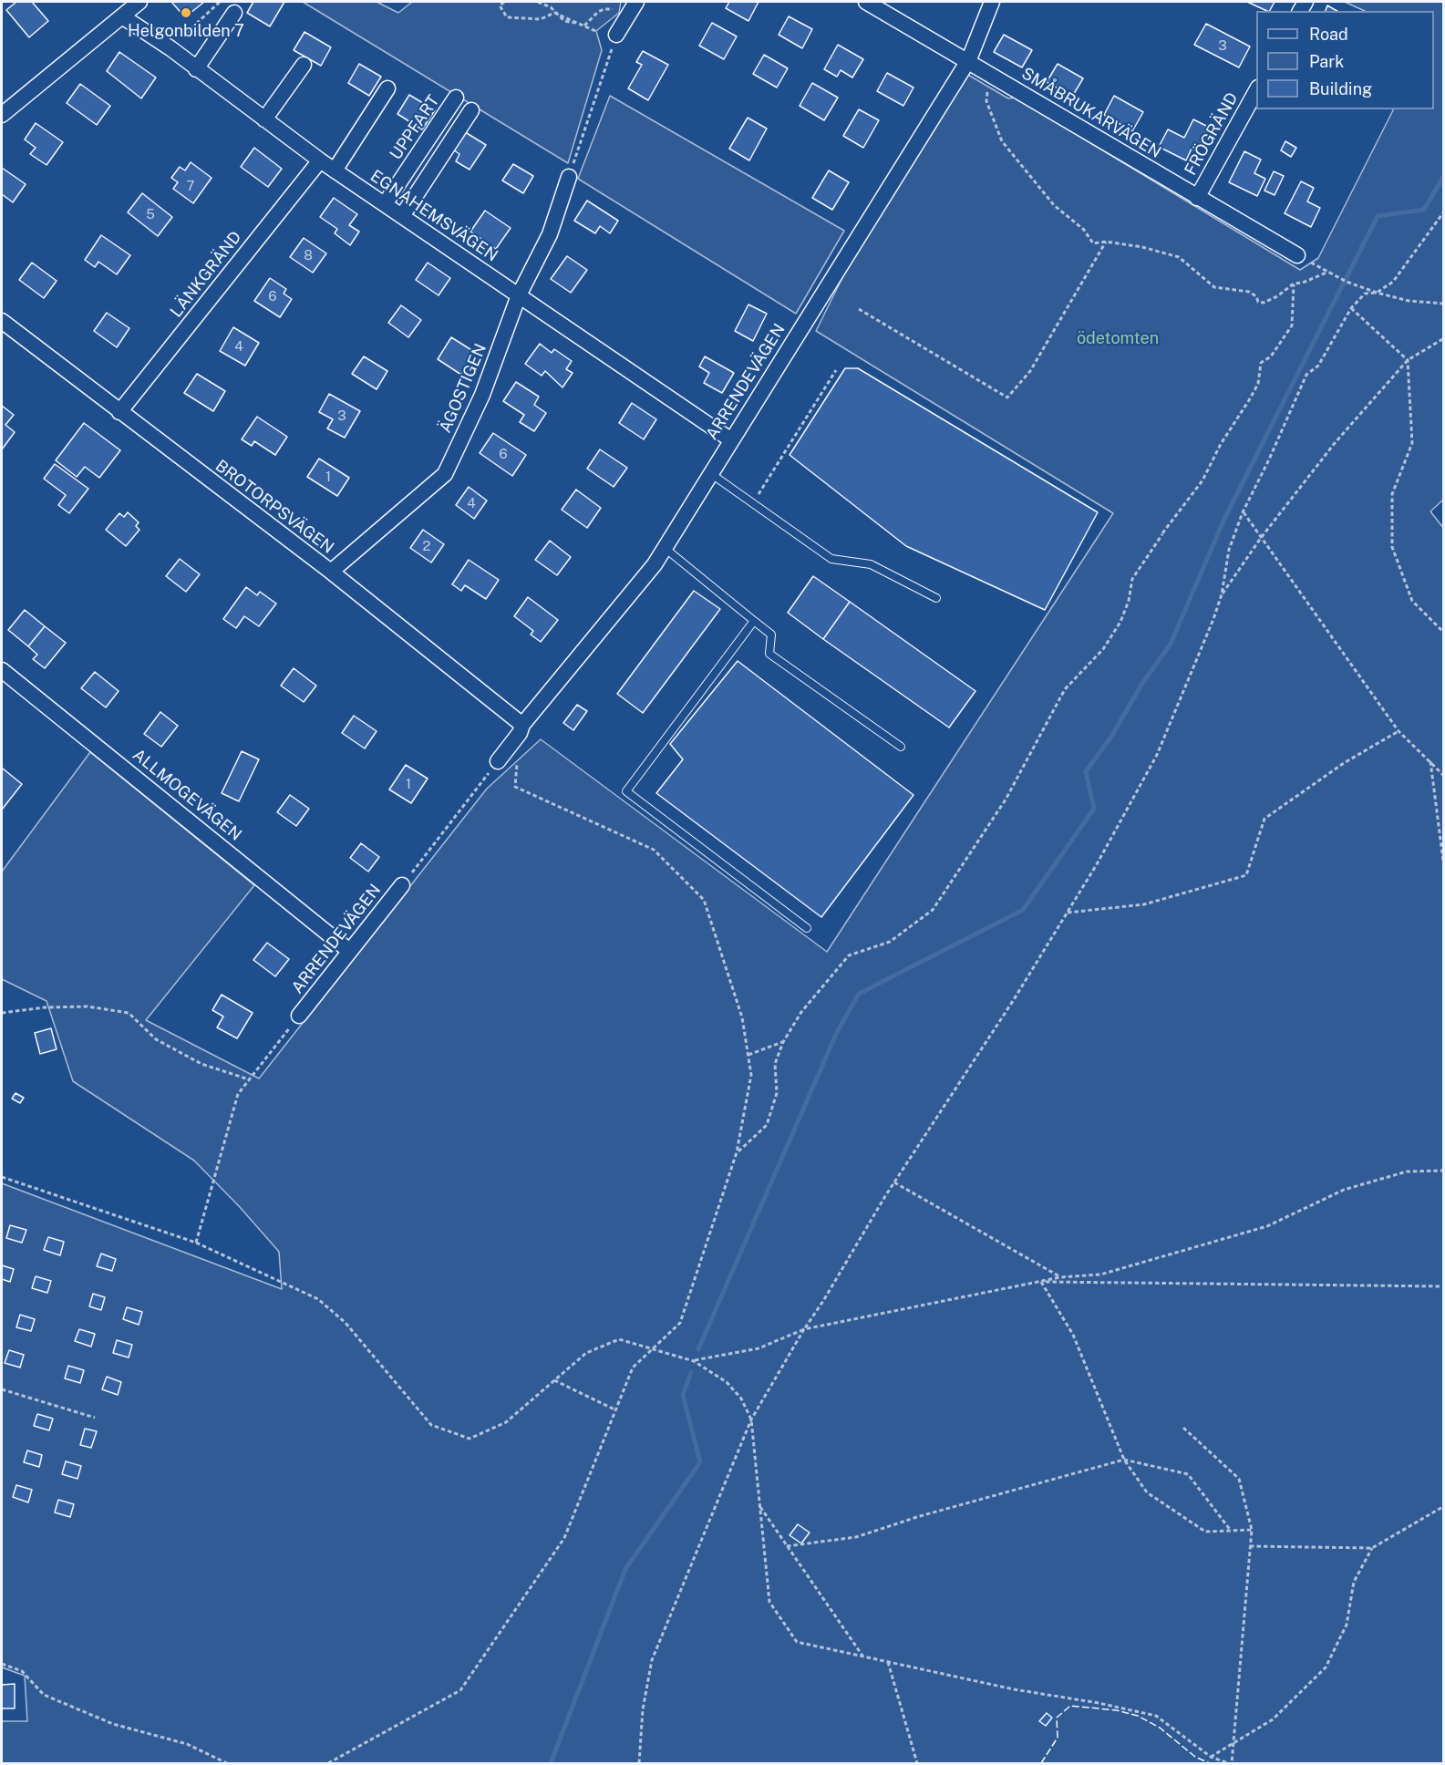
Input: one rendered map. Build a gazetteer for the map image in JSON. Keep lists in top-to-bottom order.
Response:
{
  "streets": {
    "street": [
      "SMÅBRUKARVÄGEN",
      "UPPFART",
      "FRÖGRÄND",
      "EGNAHEMSVÄGEN",
      "LÄNKGRÄND",
      "ARRENDEVÄGEN",
      "ÄGOSTIGEN",
      "BROTORPSVÄGEN",
      "ALLMOGEVÄGEN"
    ]
  },
  "crossings": [
    ["SMÅBRUKARVÄGEN", "FRÖGRÄND"],
    ["SMÅBRUKARVÄGEN", "ARRENDEVÄGEN"],
    ["UPPFART", "EGNAHEMSVÄGEN"],
    ["EGNAHEMSVÄGEN", "LÄNKGRÄND"],
    ["EGNAHEMSVÄGEN", "ARRENDEVÄGEN"],
    ["EGNAHEMSVÄGEN", "ÄGOSTIGEN"],
    ["LÄNKGRÄND", "BROTORPSVÄGEN"],
    ["ARRENDEVÄGEN", "BROTORPSVÄGEN"],
    ["ARRENDEVÄGEN", "ALLMOGEVÄGEN"],
    ["ÄGOSTIGEN", "BROTORPSVÄGEN"]
  ],
  "parks": ["ödetomten"],
  "places": ["Helgonbilden 7"],
  "house_numbers": [
    "3",
    "7",
    "5",
    "8",
    "6",
    "4",
    "3",
    "6",
    "1",
    "4",
    "2",
    "1"
  ],
  "legend": ["Road", "Park", "Building"]
}
